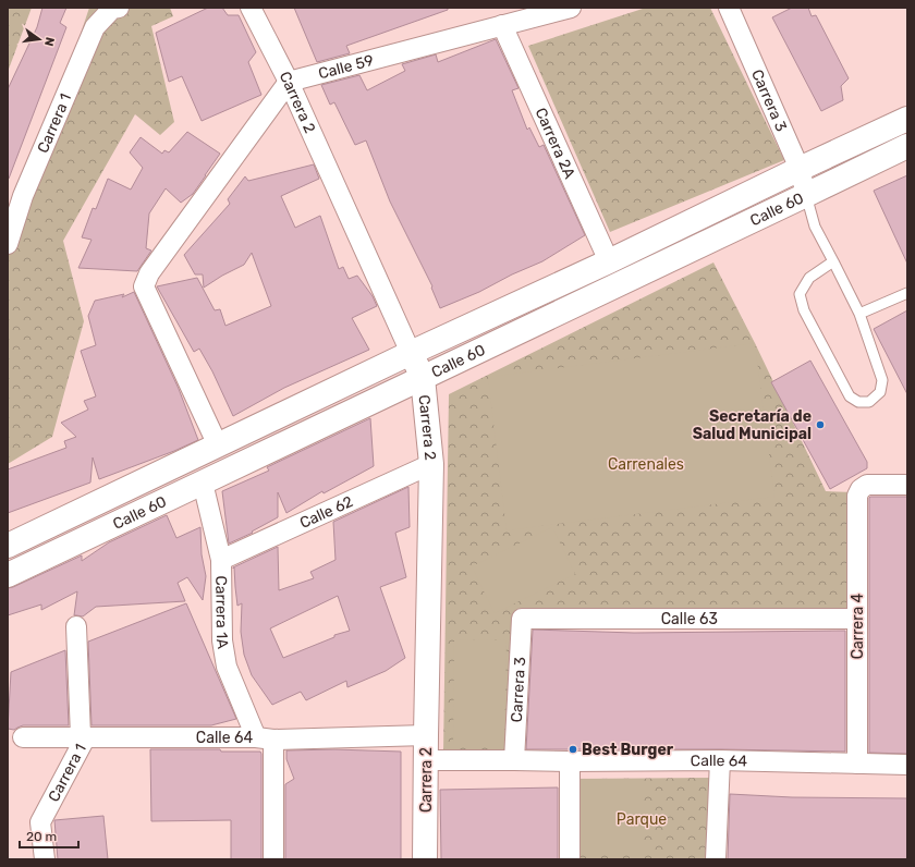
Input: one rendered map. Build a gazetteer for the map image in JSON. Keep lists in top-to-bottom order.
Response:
{
  "streets": {
    "main road": ["Carrera 2", "Calle 60"],
    "street": [
      "Calle 59",
      "Carrera 3",
      "Carrera 1",
      "Carrera 2A",
      "Calle 62",
      "Carrera 1A",
      "Calle 63",
      "Carrera 4",
      "Calle 64"
    ]
  },
  "crossings": [
    ["Calle 59", "Carrera 2"],
    ["Calle 59", "Carrera 2A"],
    ["Carrera 3", "Calle 60"],
    ["Carrera 3", "Calle 63"],
    ["Carrera 3", "Calle 64"],
    ["Carrera 2", "Calle 60"],
    ["Carrera 2", "Calle 62"],
    ["Carrera 2", "Calle 64"],
    ["Carrera 1", "Calle 64"],
    ["Carrera 2A", "Calle 60"],
    ["Calle 60", "Carrera 1A"],
    ["Calle 62", "Carrera 1A"],
    ["Carrera 1A", "Calle 64"],
    ["Calle 63", "Carrera 4"],
    ["Carrera 4", "Calle 64"]
  ],
  "parks": ["Carrenales", "Parque"],
  "places": ["Secretaría de Salud Municipal", "Best Burger"],
  "scale_bar": "20 m",
  "north": "right"
}
